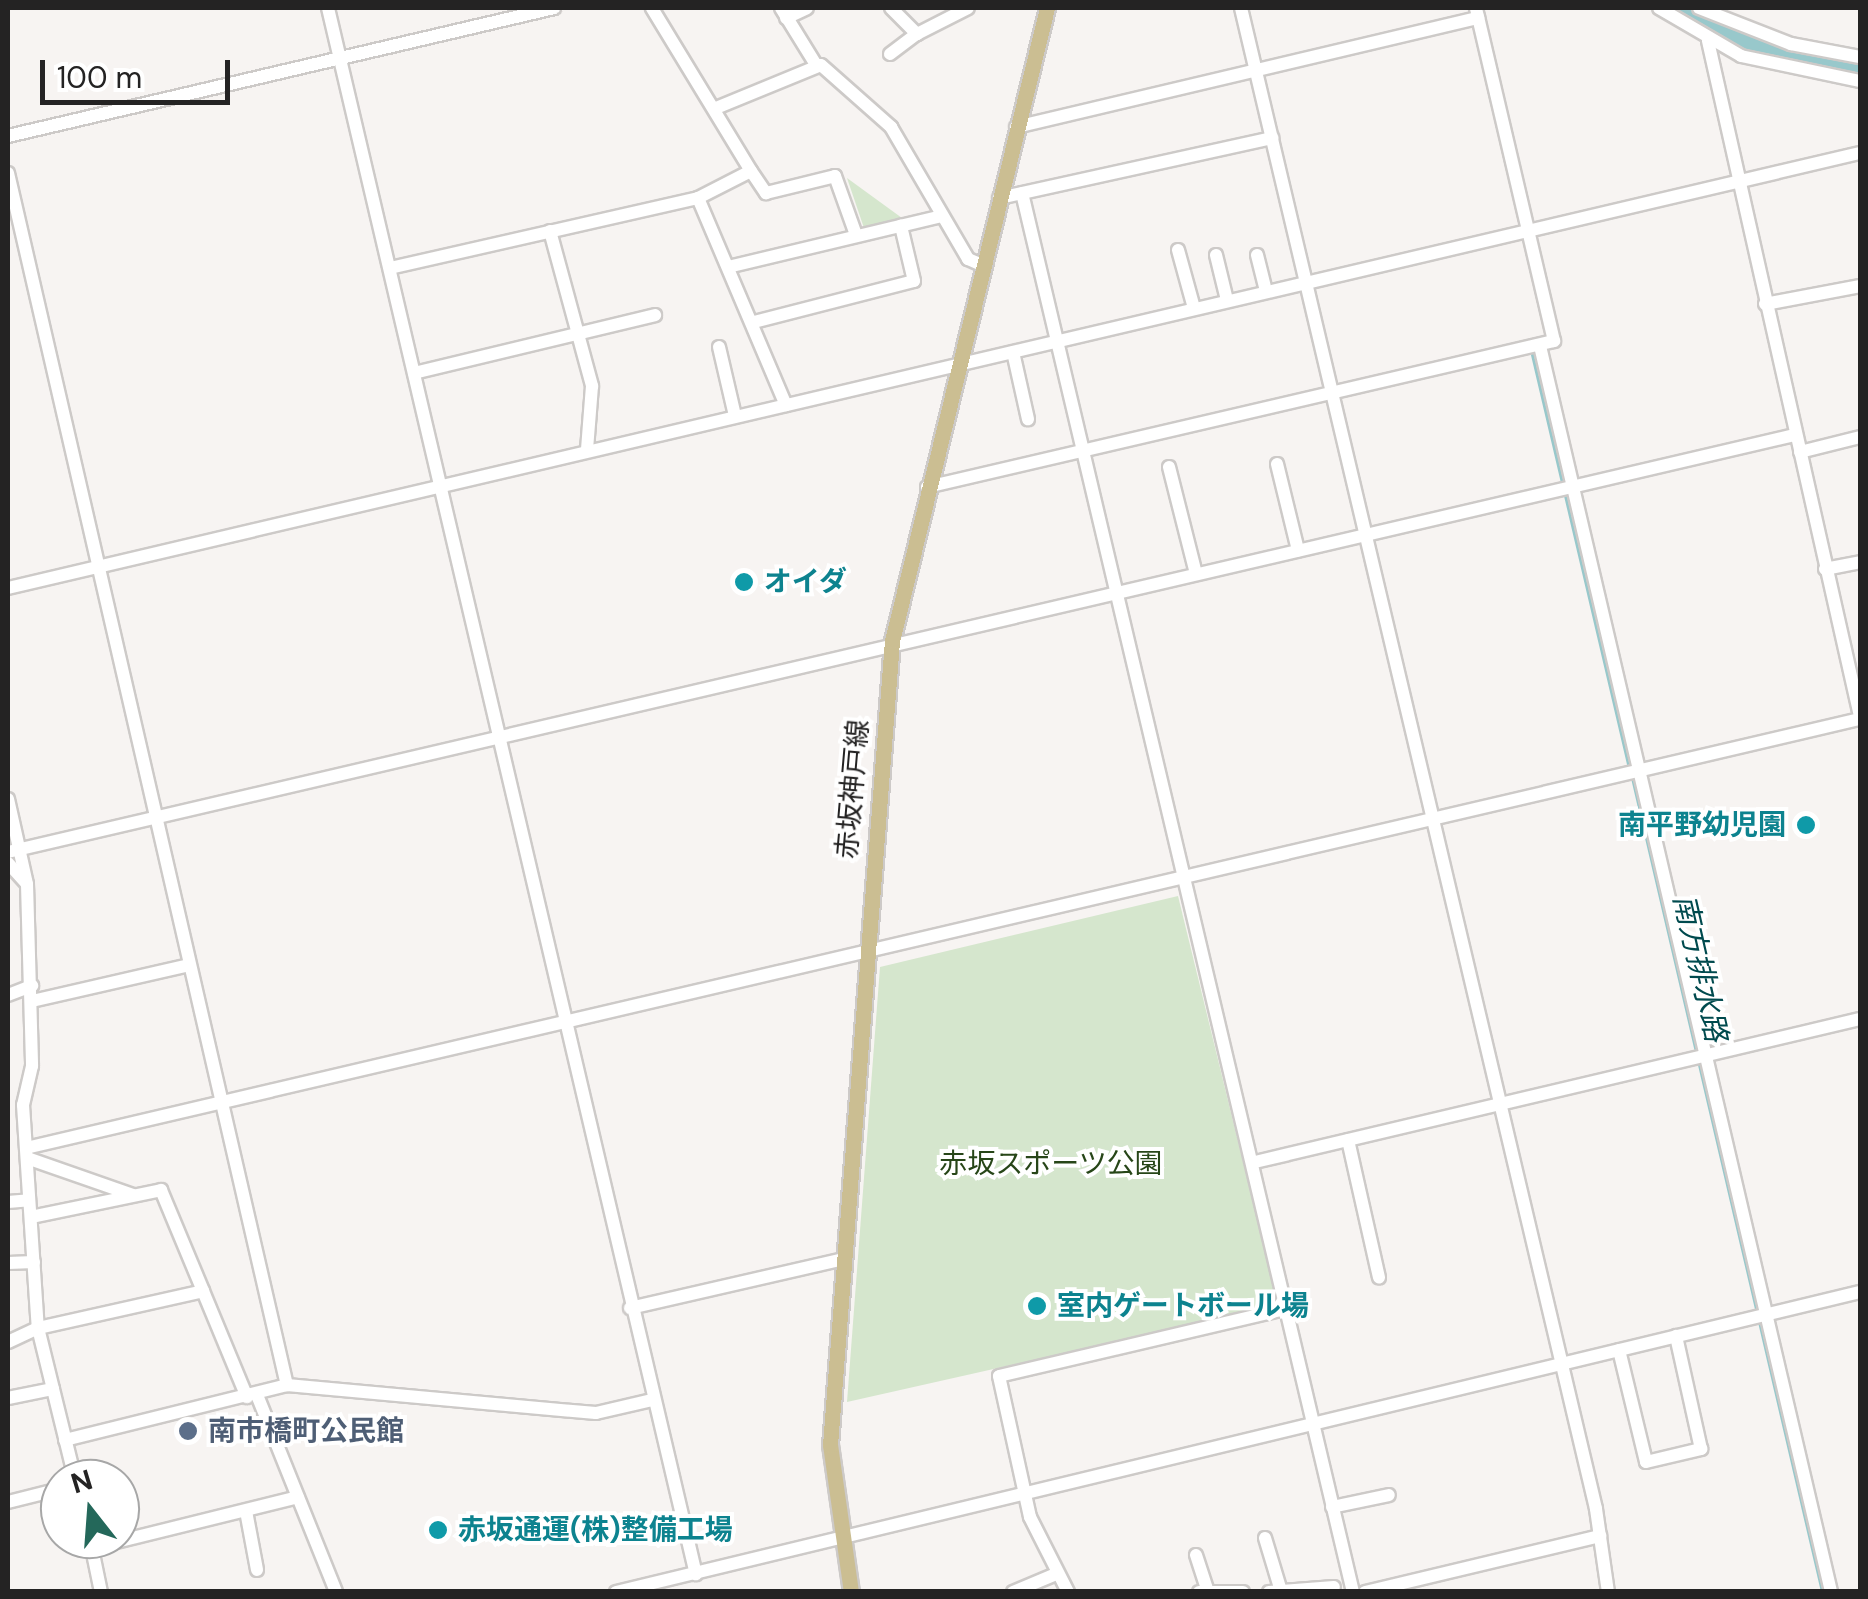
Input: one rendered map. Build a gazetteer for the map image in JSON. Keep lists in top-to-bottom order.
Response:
{
  "streets": {
    "main road": ["赤坂神戸線"]
  },
  "water": ["南方排水路"],
  "parks": ["赤坂スポーツ公園"],
  "places": [
    "オイダ",
    "南平野幼児園",
    "室内ゲートボール場",
    "南市橋町公民館",
    "赤坂通運(株)整備工場"
  ],
  "scale_bar": "100 m",
  "north": "top"
}
